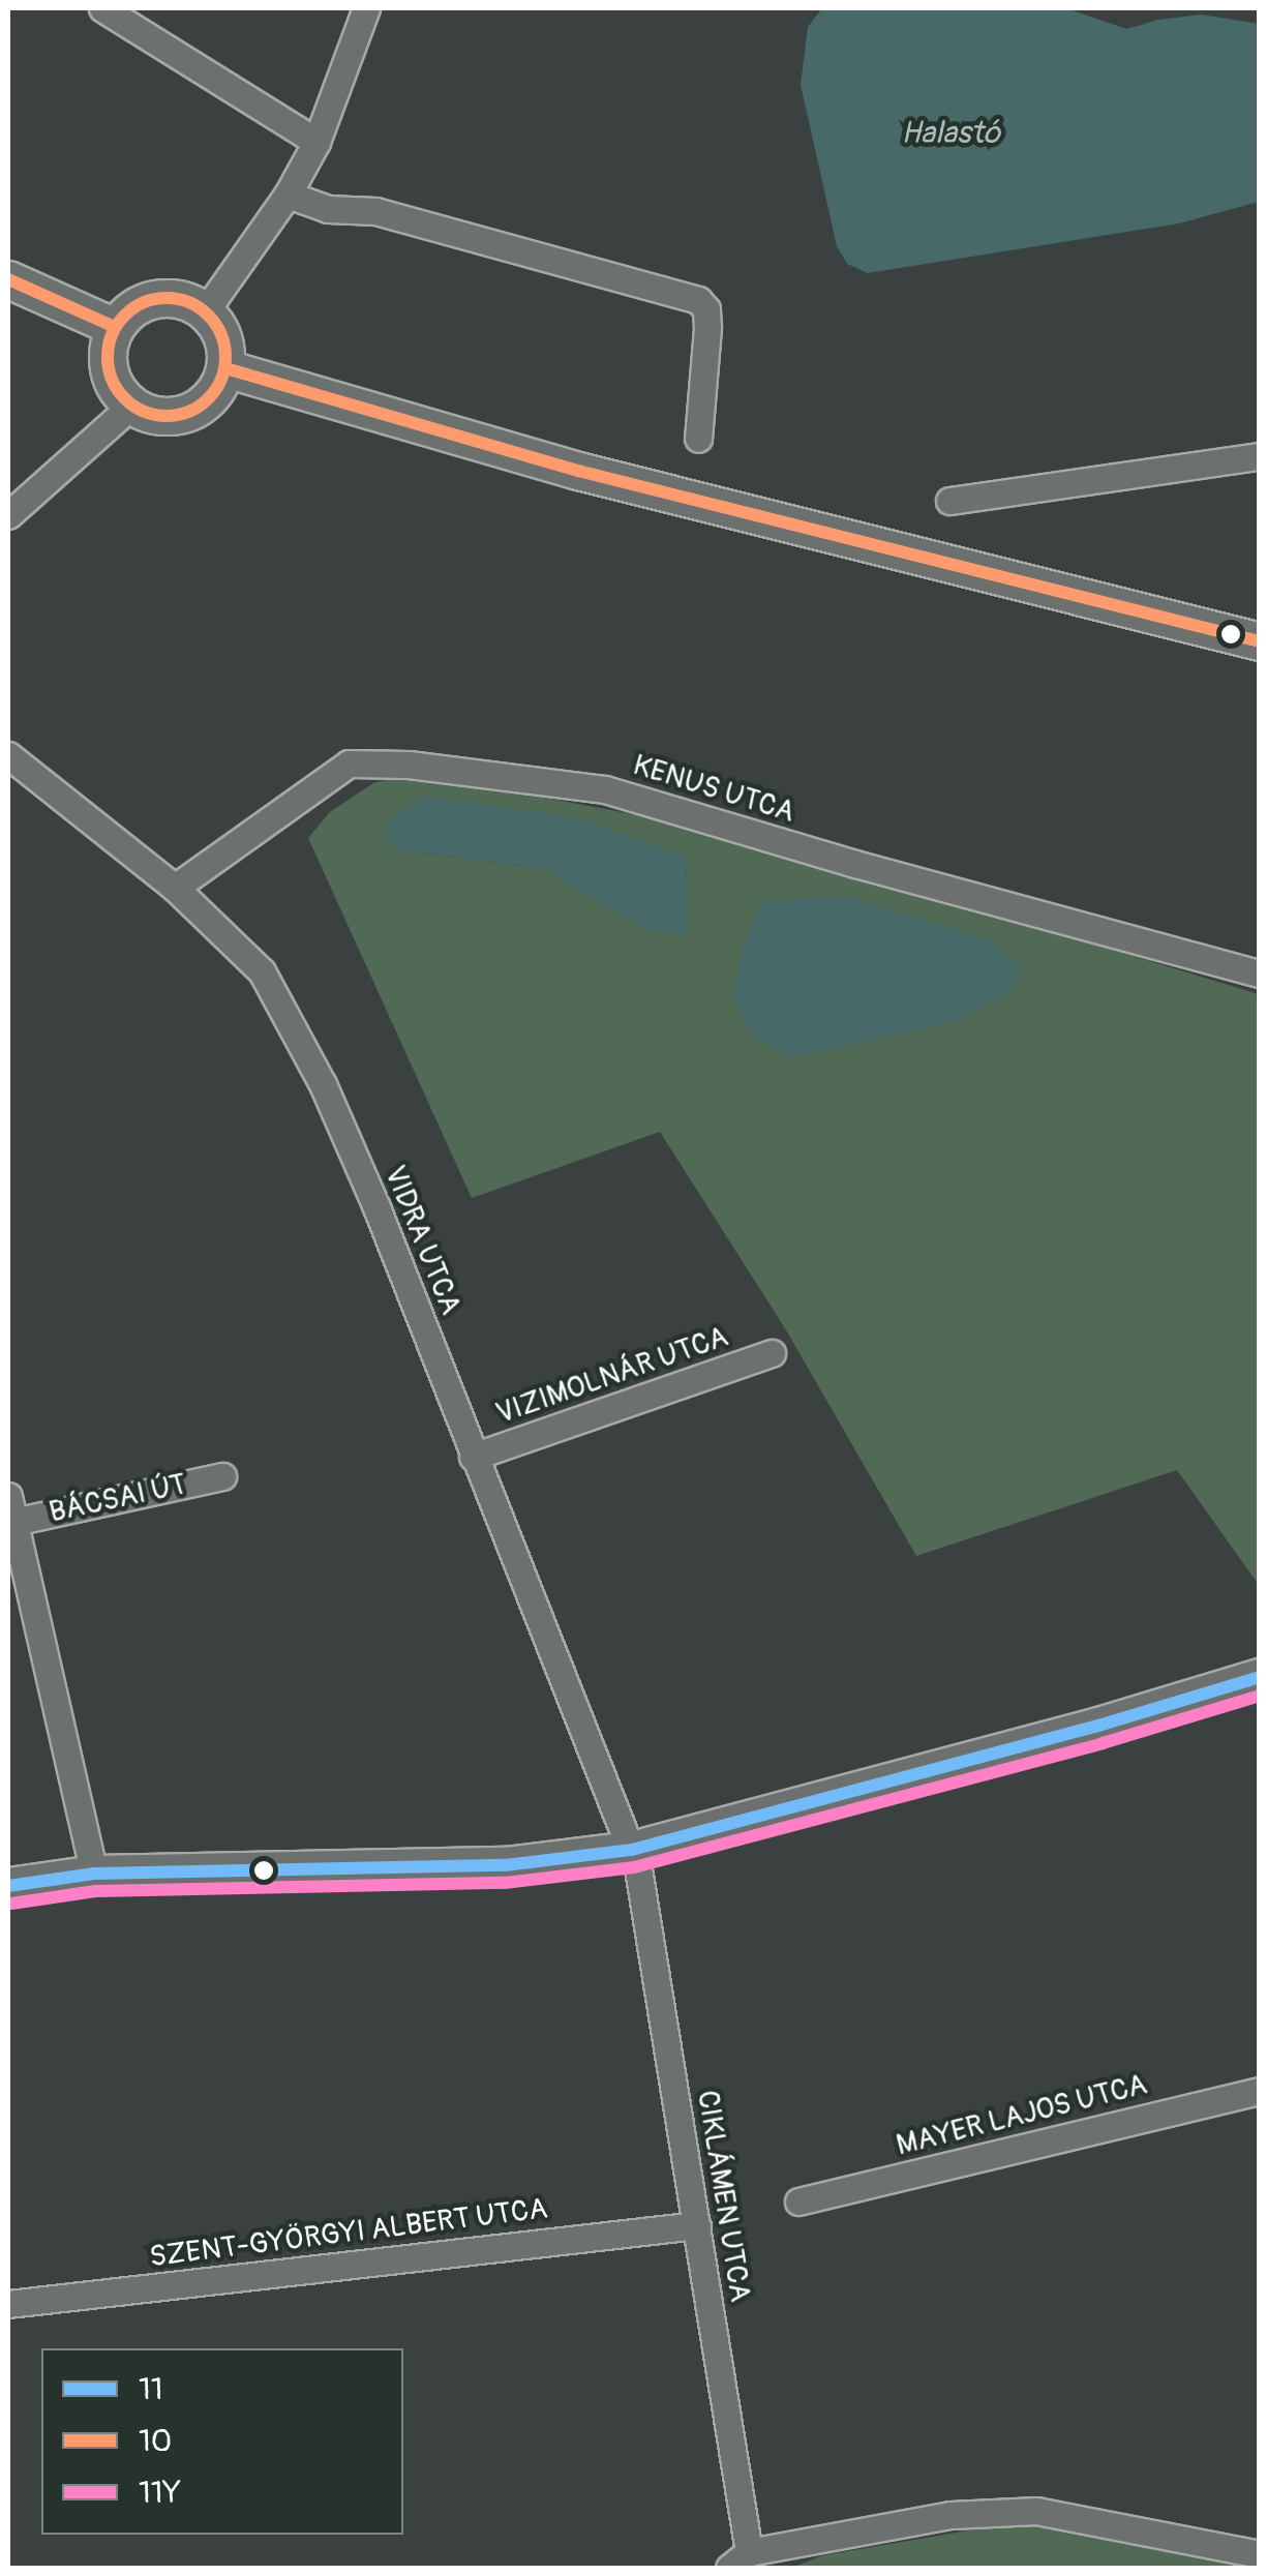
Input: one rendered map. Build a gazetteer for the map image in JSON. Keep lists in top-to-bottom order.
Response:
{
  "streets": {
    "street": [
      "KENUS UTCA",
      "VIDRA UTCA",
      "VIZIMOLNÁR UTCA",
      "BÁCSAI ÚT",
      "MAYER LAJOS UTCA",
      "CIKLÁMEN UTCA",
      "SZENT-GYÖRGYI ALBERT UTCA"
    ]
  },
  "crossings": [
    ["KENUS UTCA", "VIDRA UTCA"],
    ["VIDRA UTCA", "VIZIMOLNÁR UTCA"],
    ["VIDRA UTCA", "CIKLÁMEN UTCA"],
    ["CIKLÁMEN UTCA", "SZENT-GYÖRGYI ALBERT UTCA"]
  ],
  "water": ["Halastó"],
  "lines": ["transit line 10", "transit line 11", "transit line 11Y"],
  "legend": ["11", "10", "11Y"]
}
